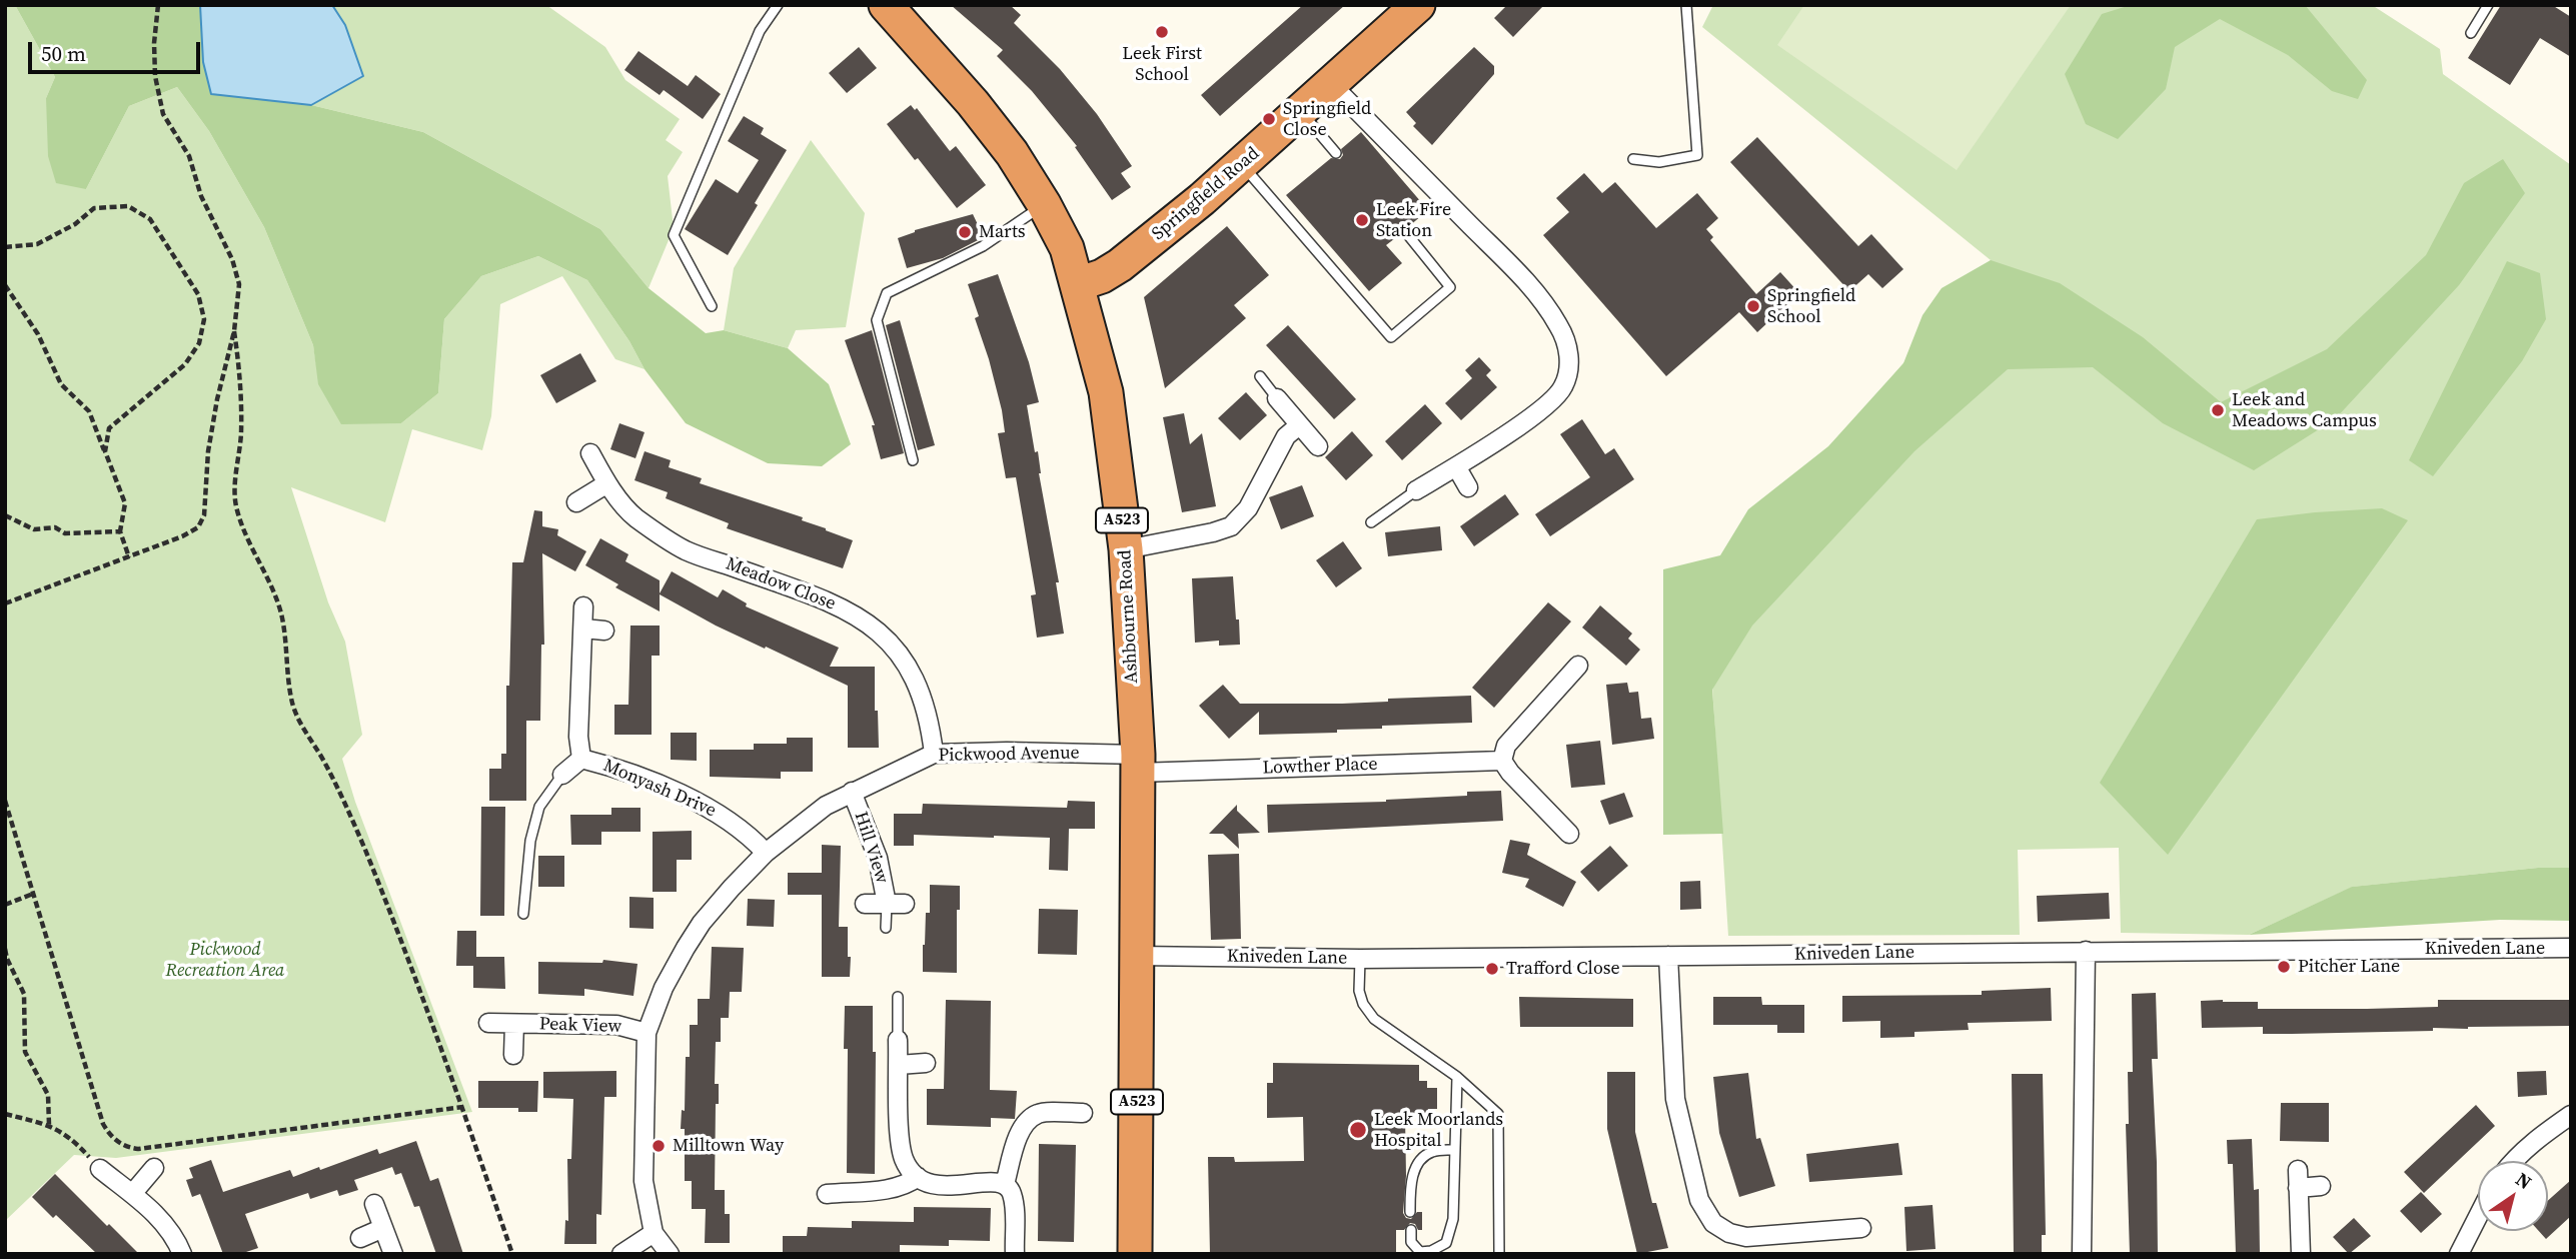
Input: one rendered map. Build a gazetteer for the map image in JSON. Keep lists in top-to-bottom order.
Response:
{
  "streets": {
    "highway": ["Springfield Road", "A523", "Ashbourne Road"],
    "street": [
      "Meadow Close",
      "Pickwood Avenue",
      "Lowther Place",
      "Monyash Drive",
      "Hill View",
      "Kniveden Lane",
      "Peak View"
    ]
  },
  "crossings": [
    ["Springfield Road", "Ashbourne Road"],
    ["Meadow Close", "Pickwood Avenue"],
    ["Ashbourne Road", "Pickwood Avenue"],
    ["Ashbourne Road", "Lowther Place"],
    ["Ashbourne Road", "Kniveden Lane"],
    ["Pickwood Avenue", "Lowther Place"],
    ["Pickwood Avenue", "Monyash Drive"],
    ["Pickwood Avenue", "Hill View"],
    ["Pickwood Avenue", "Peak View"]
  ],
  "parks": ["Pickwood Recreation Area"],
  "places": [
    "Leek First School",
    "Springfield Close",
    "Leek Fire Station",
    "Marts",
    "Springfield School",
    "Leek and Meadows Campus",
    "Pitcher Lane",
    "Trafford Close",
    "Leek Moorlands Hospital",
    "Milltown Way"
  ],
  "scale_bar": "50 m",
  "north": "top right"
}
